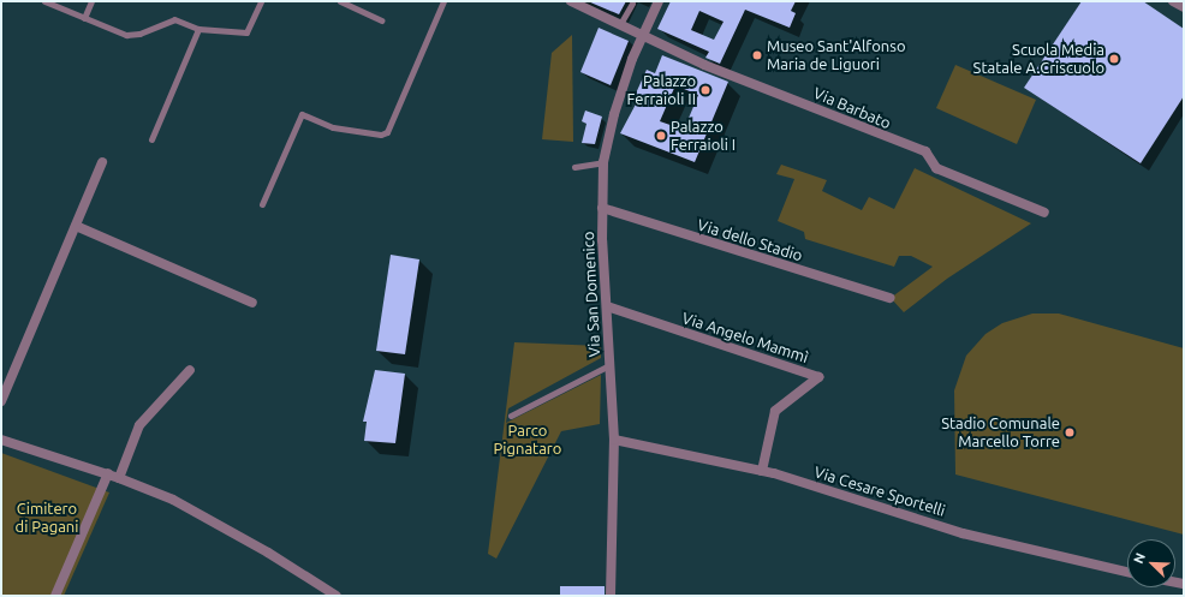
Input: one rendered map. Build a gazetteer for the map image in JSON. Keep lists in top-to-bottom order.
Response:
{
  "streets": {
    "street": [
      "Via Barbato",
      "Via dello Stadio",
      "Via San Domenico",
      "Via Angelo Mammì",
      "Via Cesare Sportelli"
    ]
  },
  "crossings": [
    ["Via Barbato", "Via San Domenico"],
    ["Via dello Stadio", "Via San Domenico"],
    ["Via San Domenico", "Via Angelo Mammì"],
    ["Via San Domenico", "Via Cesare Sportelli"],
    ["Via Angelo Mammì", "Via Cesare Sportelli"]
  ],
  "parks": ["Parco Pignataro", "Cimitero di Pagani"],
  "places": [
    "Museo Sant'Alfonso Maria de Liguori",
    "Scuola Media Statale A.Criscuolo",
    "Palazzo Ferraioli II",
    "Palazzo Ferraioli I",
    "Stadio Comunale Marcello Torre"
  ],
  "north": "top left"
}
